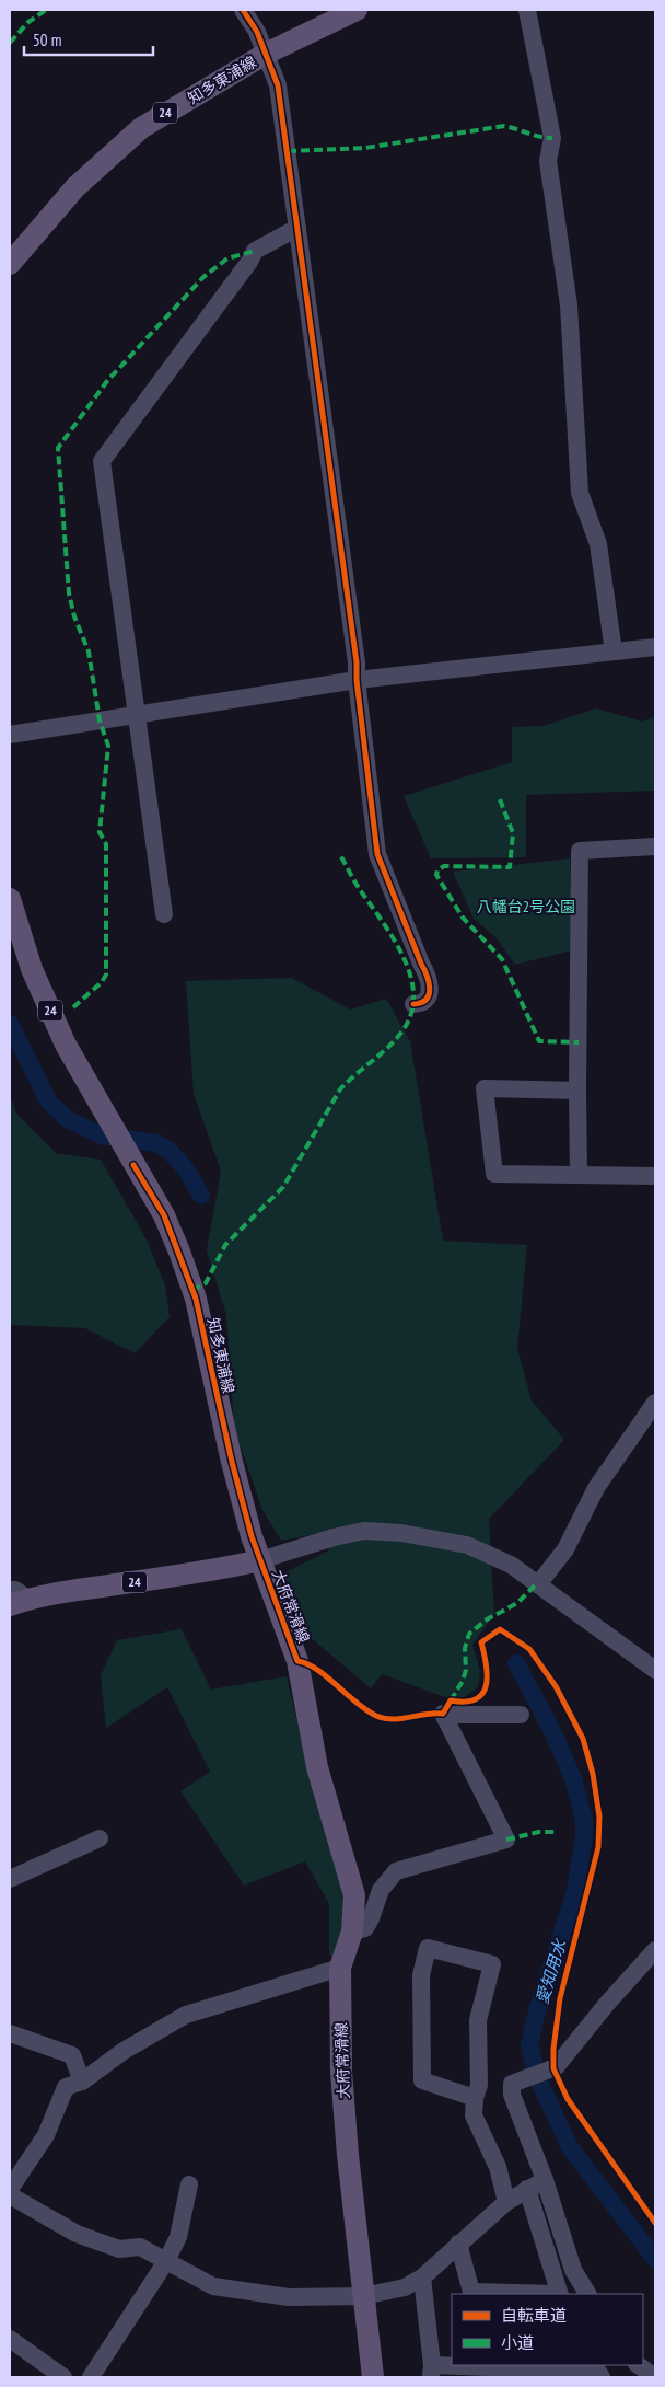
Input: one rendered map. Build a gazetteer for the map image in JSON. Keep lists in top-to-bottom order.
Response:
{
  "streets": {
    "main road": ["知多東浦線", "24", "大府常滑線"]
  },
  "crossings": [
    ["知多東浦線", "24"],
    ["知多東浦線", "大府常滑線"],
    ["24", "大府常滑線"]
  ],
  "water": ["愛知用水"],
  "parks": ["八幡台2号公園"],
  "legend": ["自転車道", "小道"],
  "scale_bar": "50 m"
}
